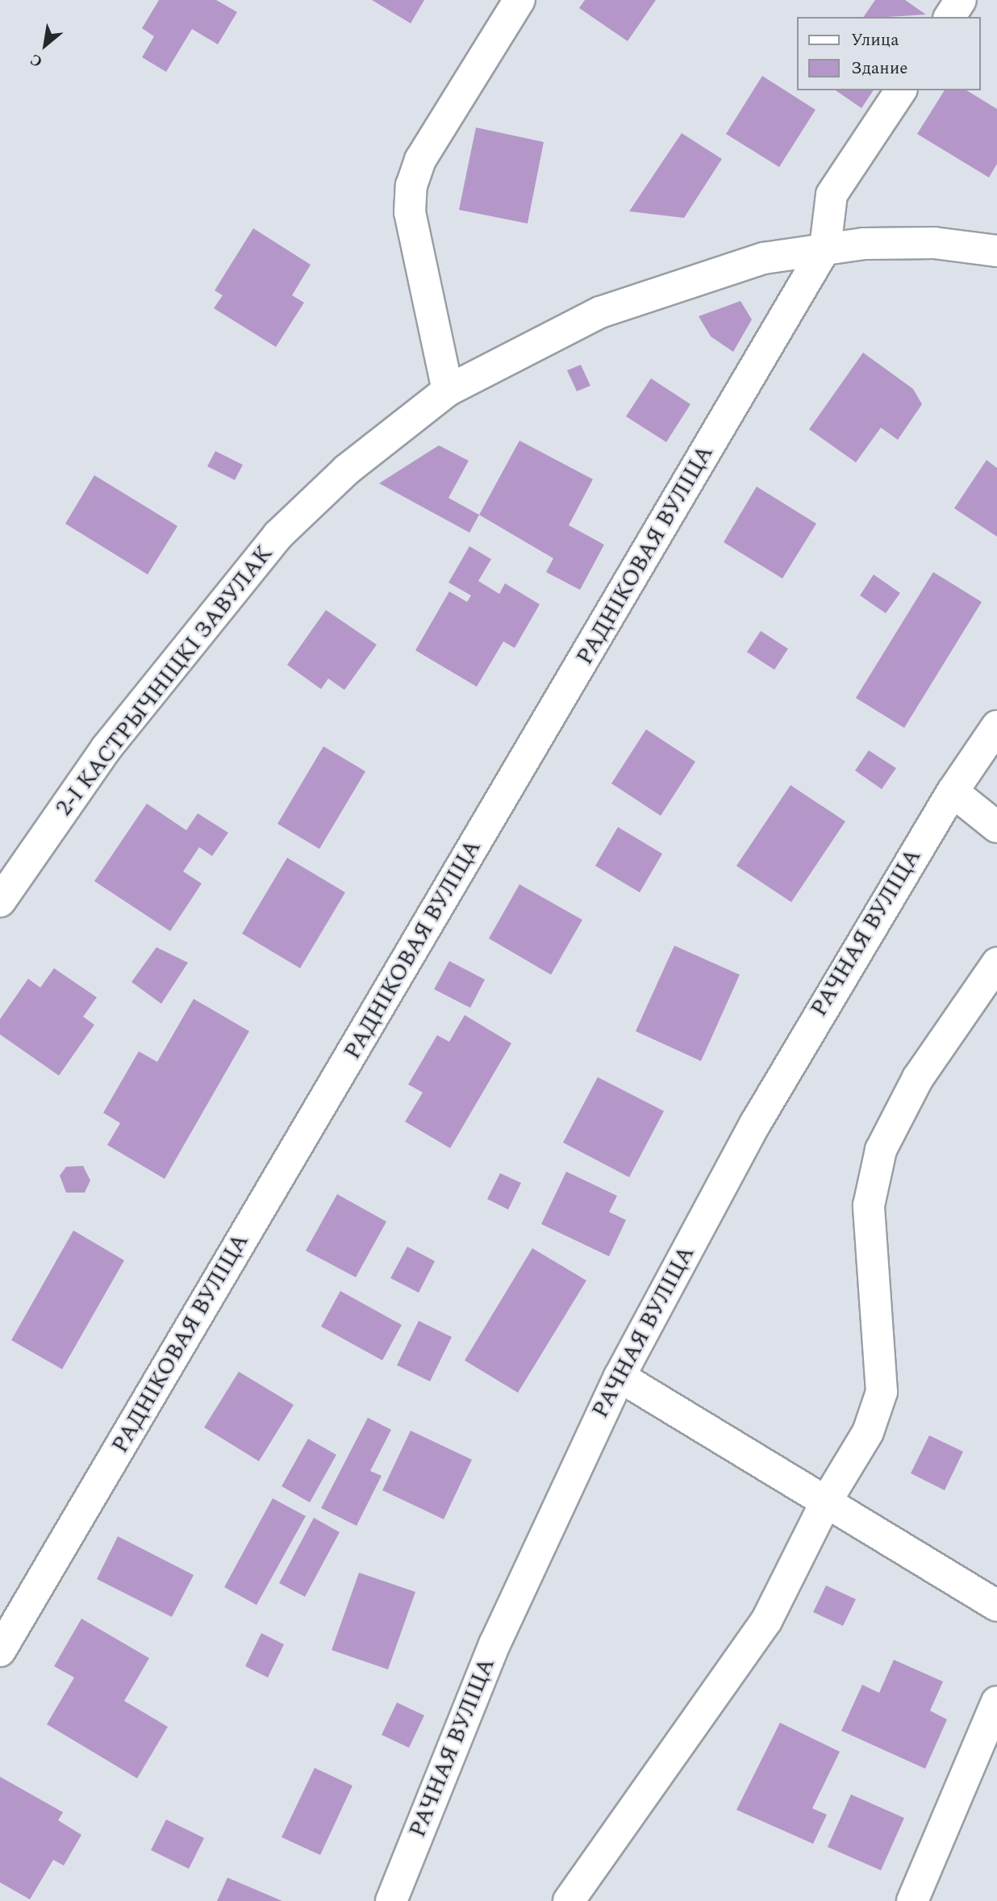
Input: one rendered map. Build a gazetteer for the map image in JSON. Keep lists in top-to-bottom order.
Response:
{
  "streets": {
    "street": ["РАДНІКОВАЯ ВУЛІЦА", "2-І КАСТРЫЧНІЦКІ ЗАВУЛАК", "РАЧНАЯ ВУЛІЦА"]
  },
  "crossings": [
    ["РАДНІКОВАЯ ВУЛІЦА", "2-І КАСТРЫЧНІЦКІ ЗАВУЛАК"]
  ],
  "legend": ["Улица", "Здание"],
  "north": "bottom left"
}
